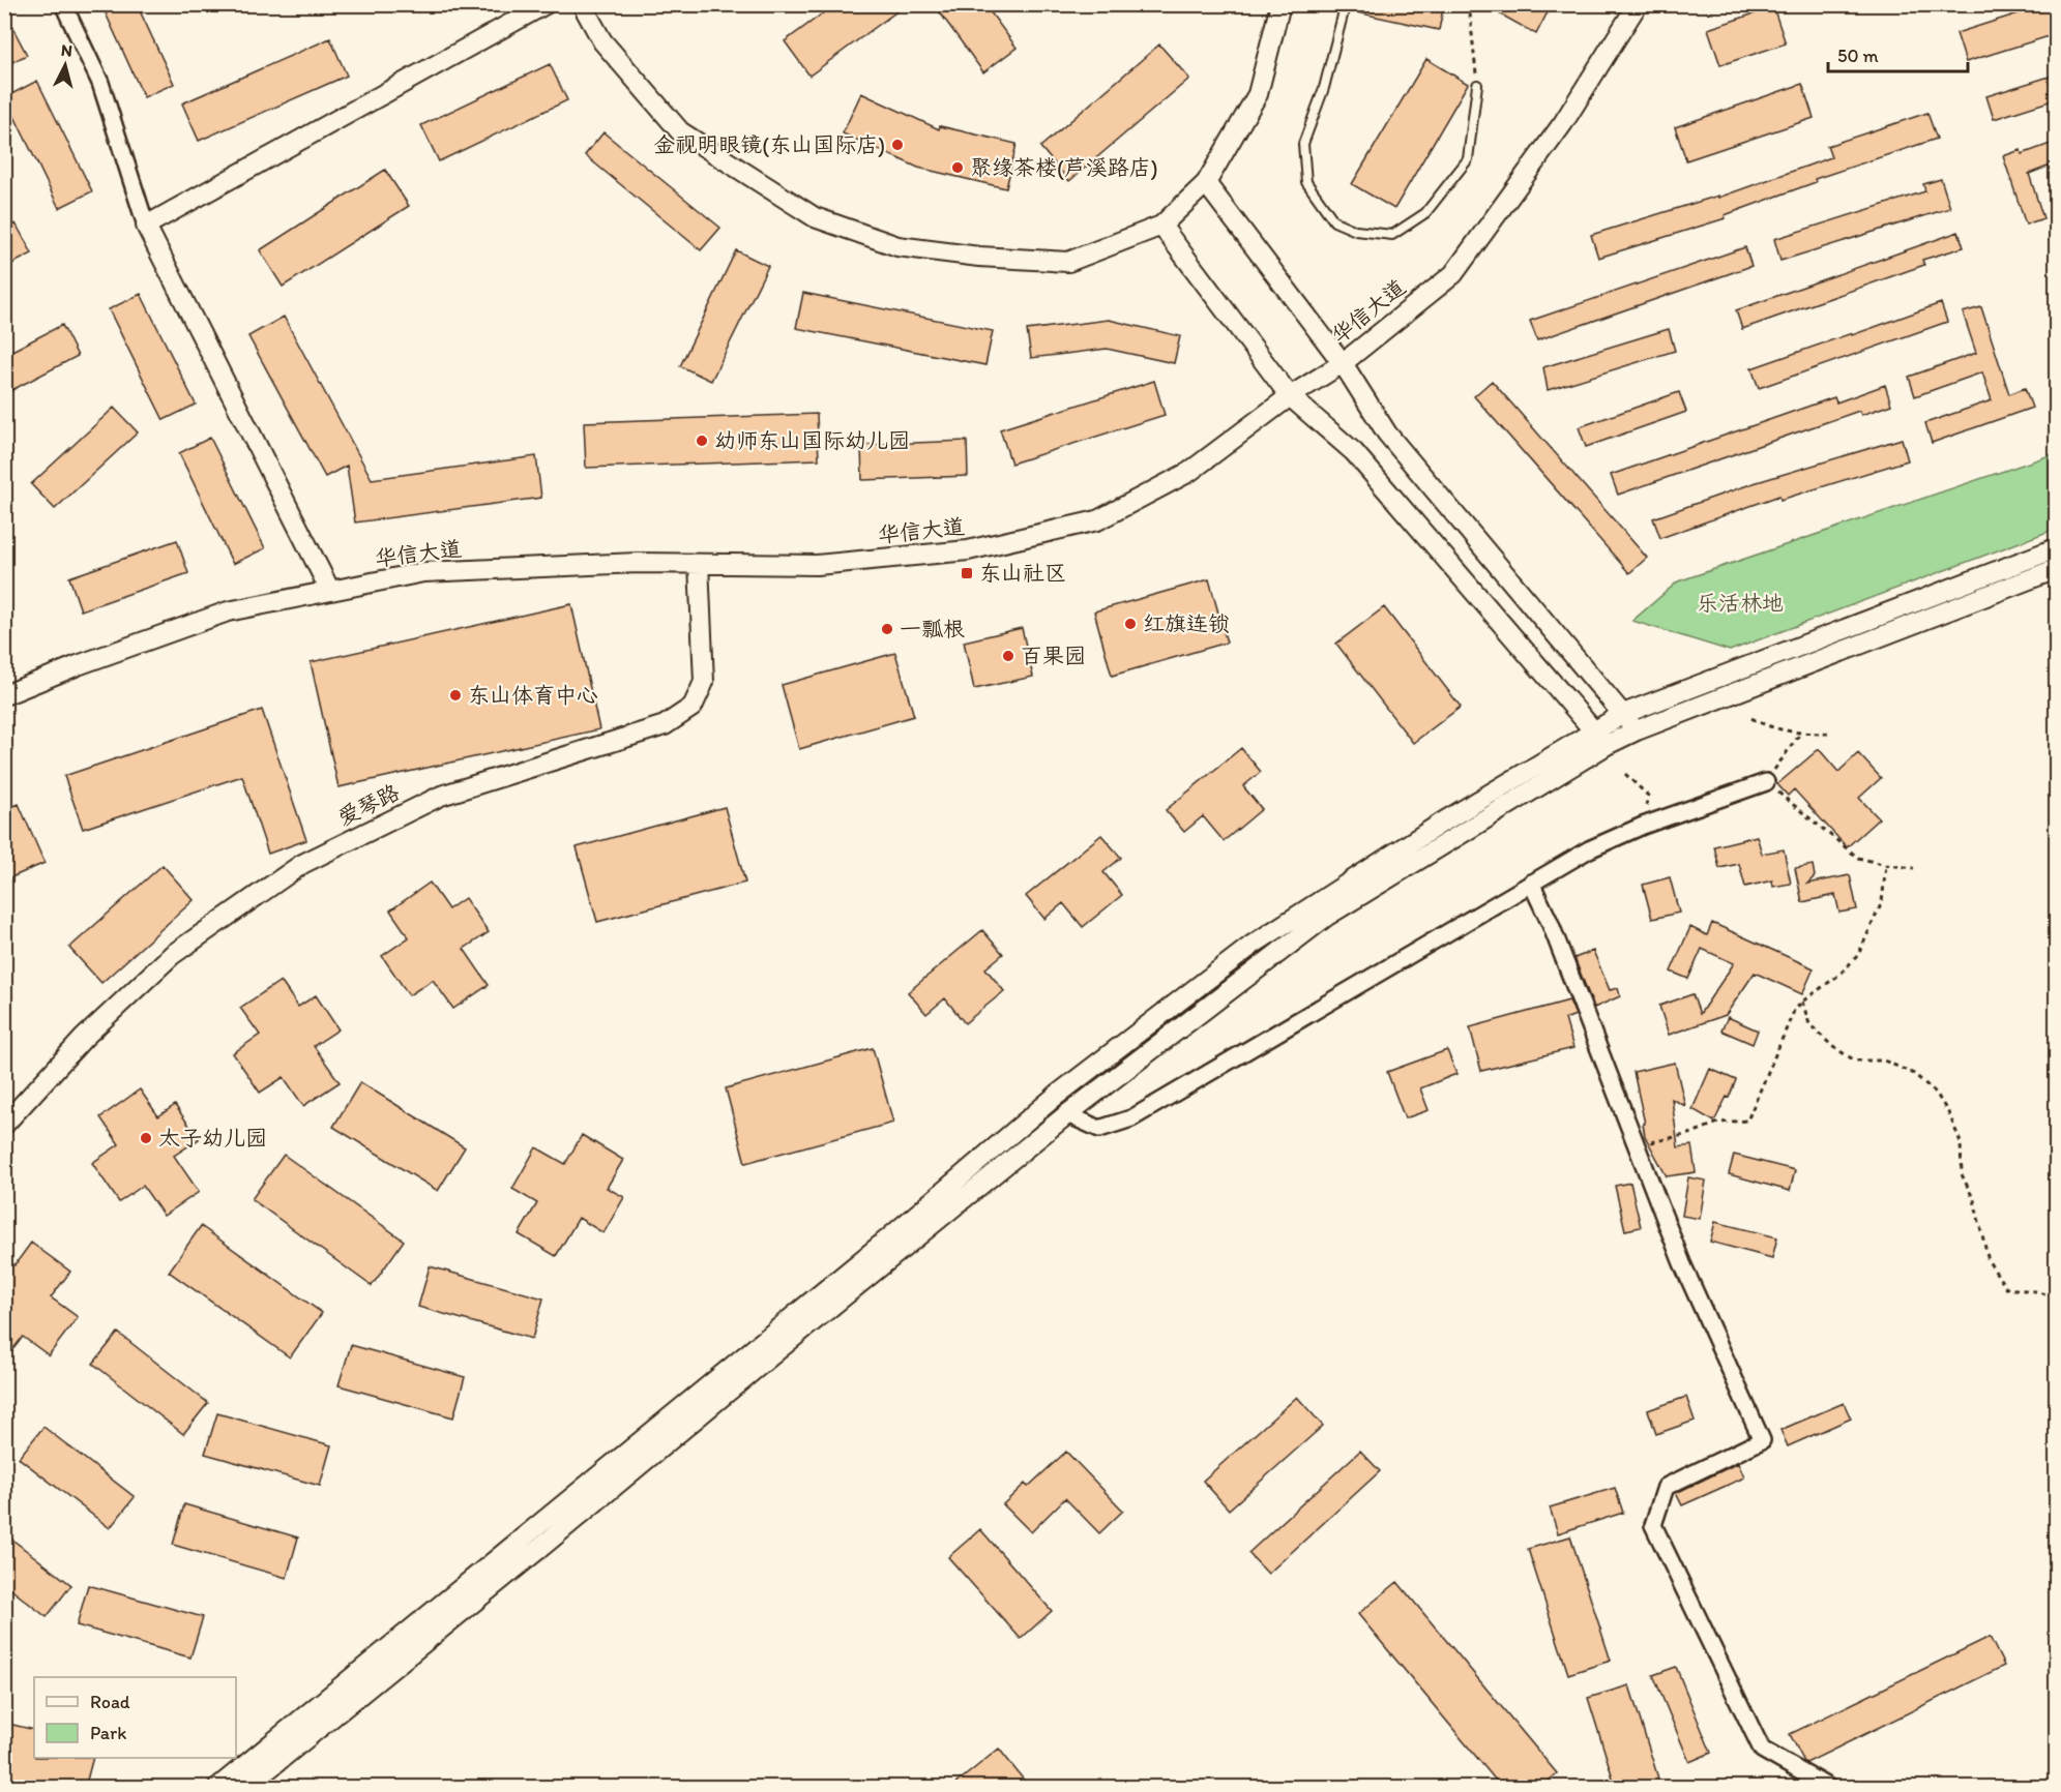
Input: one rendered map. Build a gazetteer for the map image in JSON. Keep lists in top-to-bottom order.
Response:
{
  "streets": {
    "street": ["华信大道", "爱琴路"]
  },
  "crossings": [
    ["华信大道", "爱琴路"]
  ],
  "parks": ["乐活林地"],
  "places": {
    "other": [
      "金视明眼镜(东山国际店)",
      "聚缘茶楼(芦溪路店)",
      "幼师东山国际幼儿园",
      "红旗连锁",
      "一瓢根",
      "百果园",
      "东山体育中心",
      "太子幼儿园"
    ],
    "transit": ["东山社区"]
  },
  "legend": ["Road", "Park"],
  "scale_bar": "50 m",
  "north": "top"
}
